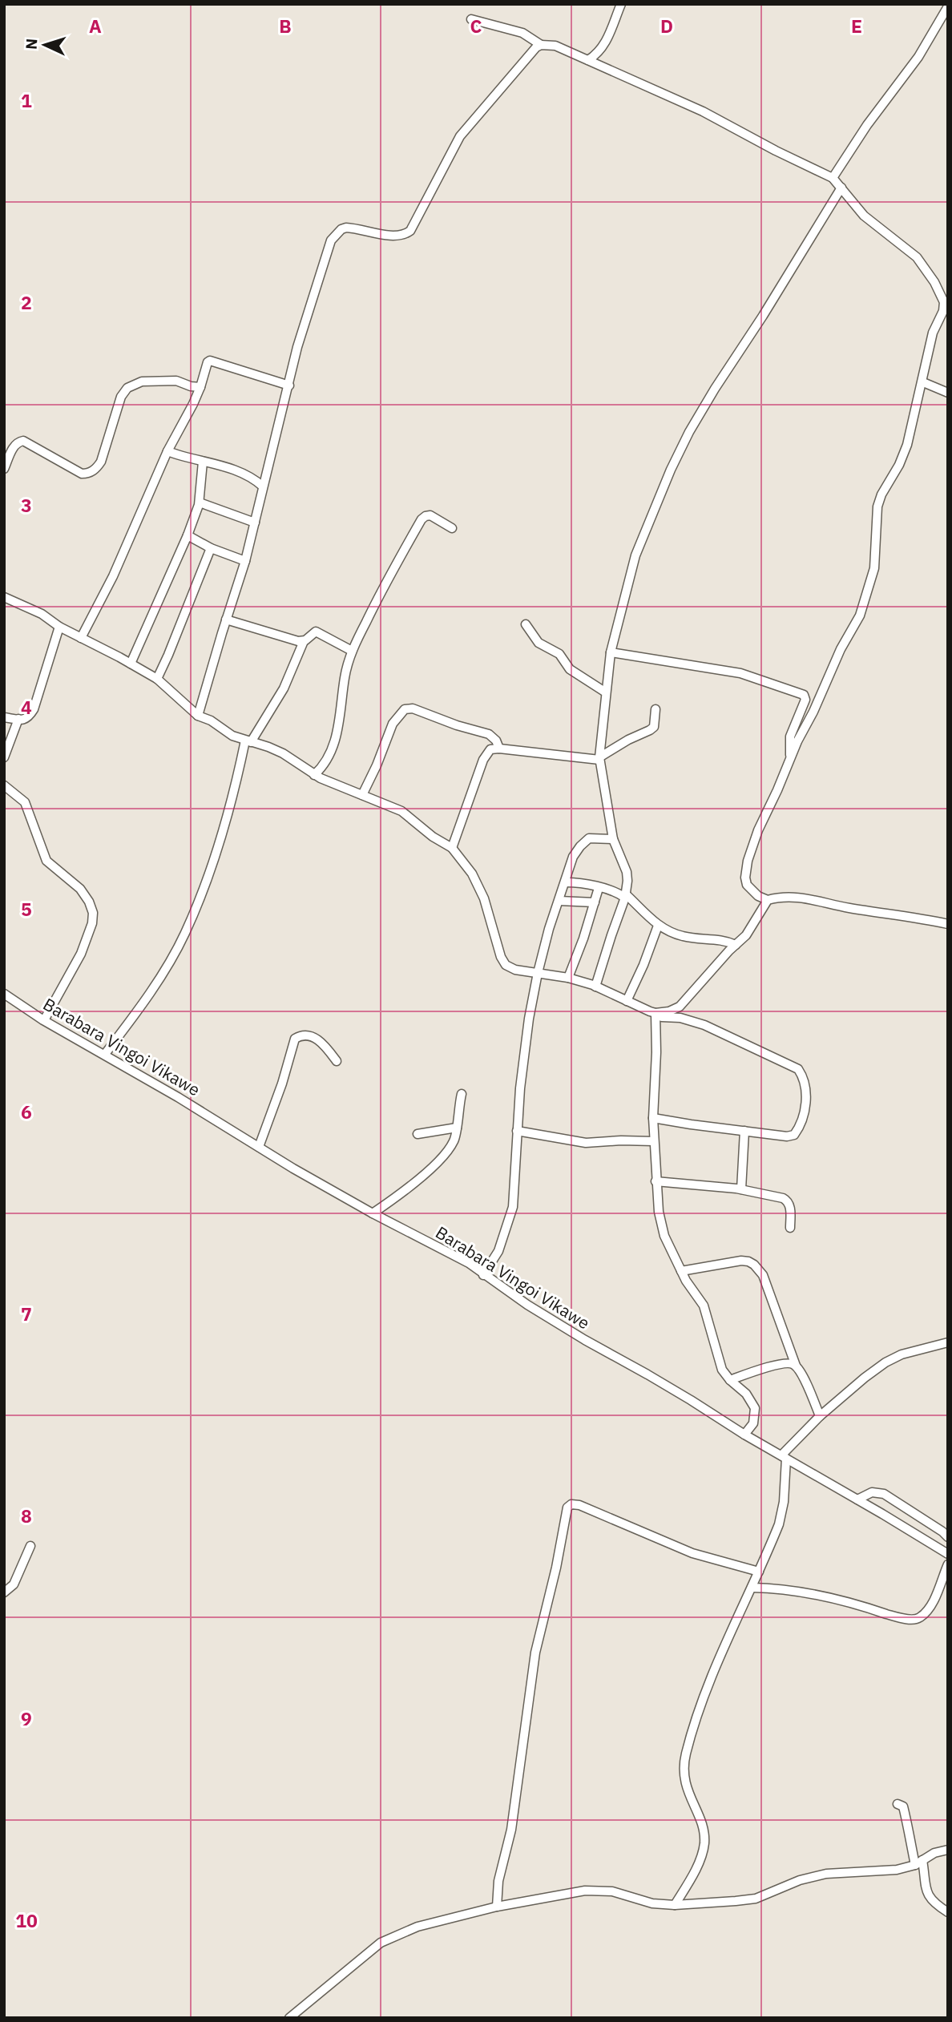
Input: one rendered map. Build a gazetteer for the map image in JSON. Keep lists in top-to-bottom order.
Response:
{
  "streets": {
    "street": ["Barabara Vingoi Vikawe"]
  },
  "north": "left",
  "grid": {
    "columns": [
      "A",
      "B",
      "C",
      "D",
      "E"
    ],
    "rows": [
      "1",
      "2",
      "3",
      "4",
      "5",
      "6",
      "7",
      "8",
      "9",
      "10"
    ]
  }
}
